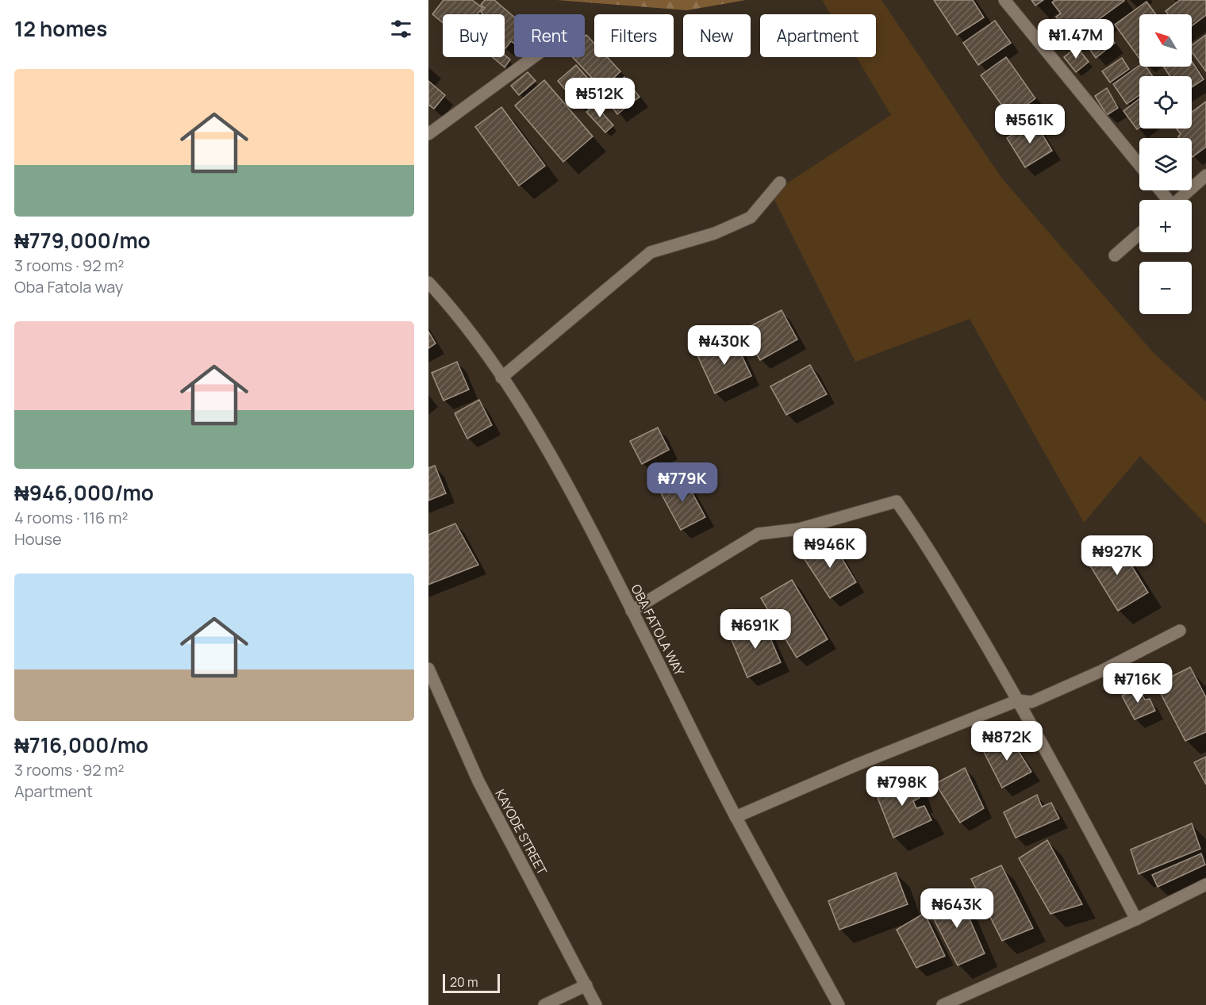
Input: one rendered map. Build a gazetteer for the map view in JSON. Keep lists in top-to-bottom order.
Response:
{
  "streets": {
    "street": ["OBA FATOLA WAY", "KAYODE STREET"]
  },
  "scale_bar": "20 m",
  "north": "top left",
  "page": {
    "heading": "12 homes",
    "map_buttons": ["+", "−"],
    "chip": [
      "Buy",
      "Rent",
      "Filters",
      "New",
      "Apartment"
    ],
    "price": [
      "₦1.47M",
      "₦512K",
      "₦561K",
      "₦430K",
      "₦779K",
      "₦946K",
      "₦927K",
      "₦691K",
      "₦716K",
      "₦872K",
      "₦798K",
      "₦643K"
    ],
    "list": [
      {
        "name": "₦779,000/mo",
        "note": "3 rooms · 92 m² · Oba Fatola way"
      },
      {
        "name": "₦946,000/mo",
        "note": "4 rooms · 116 m² · House"
      },
      {
        "name": "₦716,000/mo",
        "note": "3 rooms · 92 m² · Apartment"
      }
    ],
    "scale": "20 m"
  }
}
